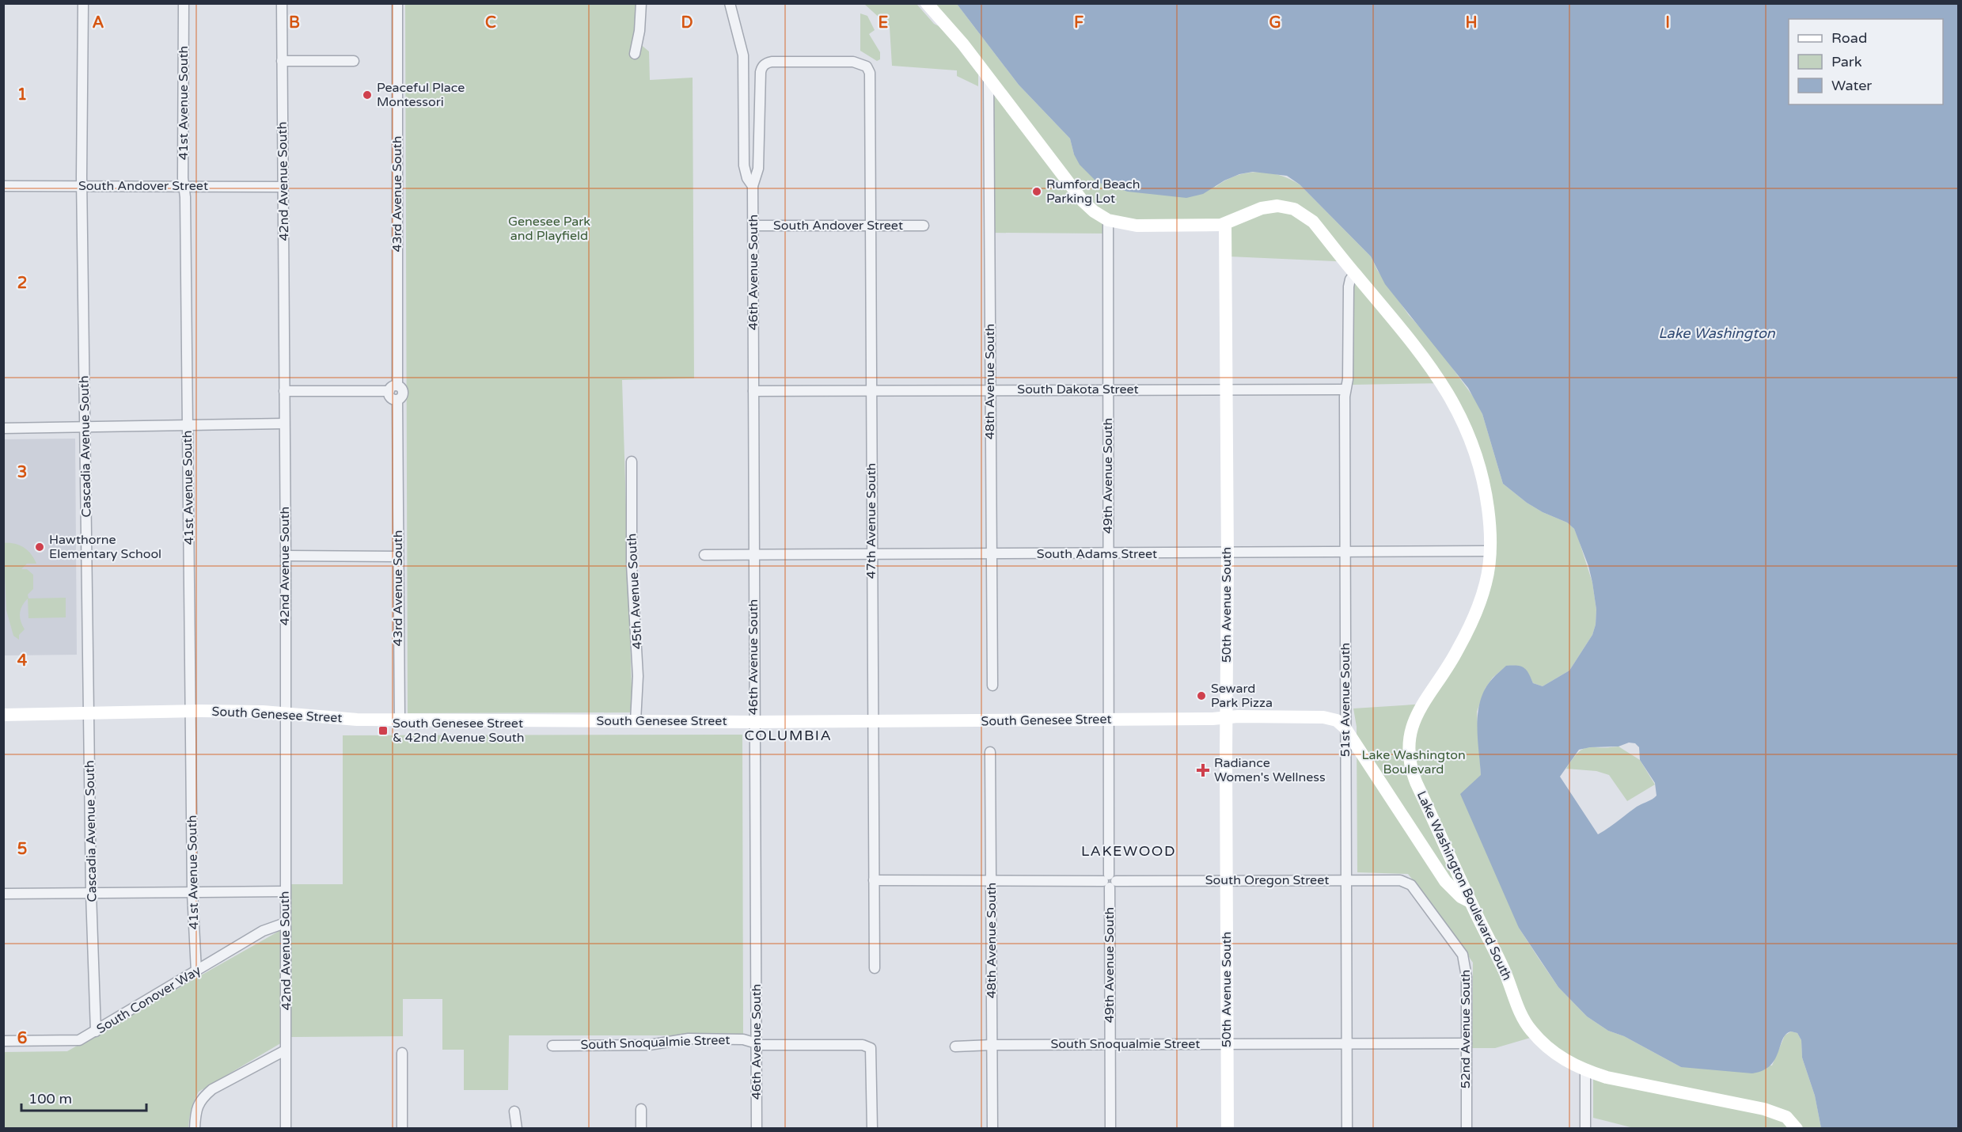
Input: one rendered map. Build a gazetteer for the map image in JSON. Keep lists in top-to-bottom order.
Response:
{
  "streets": {
    "street": [
      "41st Avenue South",
      "42nd Avenue South",
      "South Andover Street",
      "43rd Avenue South",
      "46th Avenue South",
      "48th Avenue South",
      "South Dakota Street",
      "Cascadia Avenue South",
      "49th Avenue South",
      "47th Avenue South",
      "South Adams Street",
      "45th Avenue South",
      "50th Avenue South",
      "51st Avenue South",
      "South Genesee Street",
      "South Oregon Street",
      "Lake Washington Boulevard South",
      "South Conover Way",
      "52nd Avenue South",
      "South Snoqualmie Street"
    ]
  },
  "crossings": [
    ["41st Avenue South", "South Andover Street"],
    ["41st Avenue South", "South Genesee Street"],
    ["41st Avenue South", "South Conover Way"],
    ["42nd Avenue South", "South Andover Street"],
    ["42nd Avenue South", "South Genesee Street"],
    ["42nd Avenue South", "South Conover Way"],
    ["South Andover Street", "46th Avenue South"],
    ["South Andover Street", "Cascadia Avenue South"],
    ["South Andover Street", "47th Avenue South"],
    ["43rd Avenue South", "South Genesee Street"],
    ["46th Avenue South", "South Dakota Street"],
    ["46th Avenue South", "47th Avenue South"],
    ["46th Avenue South", "South Adams Street"],
    ["46th Avenue South", "South Genesee Street"],
    ["46th Avenue South", "South Snoqualmie Street"],
    ["48th Avenue South", "South Dakota Street"],
    ["48th Avenue South", "South Adams Street"],
    ["48th Avenue South", "South Oregon Street"],
    ["48th Avenue South", "Lake Washington Boulevard South"],
    ["48th Avenue South", "South Snoqualmie Street"],
    ["South Dakota Street", "49th Avenue South"],
    ["South Dakota Street", "47th Avenue South"],
    ["South Dakota Street", "50th Avenue South"],
    ["South Dakota Street", "51st Avenue South"],
    ["Cascadia Avenue South", "South Genesee Street"],
    ["Cascadia Avenue South", "South Conover Way"],
    ["49th Avenue South", "South Adams Street"],
    ["49th Avenue South", "South Genesee Street"],
    ["49th Avenue South", "South Oregon Street"],
    ["49th Avenue South", "Lake Washington Boulevard South"],
    ["49th Avenue South", "South Snoqualmie Street"],
    ["47th Avenue South", "South Adams Street"],
    ["47th Avenue South", "South Genesee Street"],
    ["47th Avenue South", "South Oregon Street"],
    ["South Adams Street", "50th Avenue South"],
    ["South Adams Street", "51st Avenue South"],
    ["South Adams Street", "Lake Washington Boulevard South"],
    ["45th Avenue South", "South Genesee Street"],
    ["50th Avenue South", "South Genesee Street"],
    ["50th Avenue South", "South Oregon Street"],
    ["50th Avenue South", "Lake Washington Boulevard South"],
    ["50th Avenue South", "South Snoqualmie Street"],
    ["51st Avenue South", "South Genesee Street"],
    ["51st Avenue South", "South Oregon Street"],
    ["51st Avenue South", "Lake Washington Boulevard South"],
    ["51st Avenue South", "South Snoqualmie Street"],
    ["South Oregon Street", "52nd Avenue South"],
    ["52nd Avenue South", "South Snoqualmie Street"]
  ],
  "districts": ["COLUMBIA", "LAKEWOOD"],
  "water": ["Lake Washington"],
  "parks": ["Genesee Park and Playfield", "Lake Washington Boulevard"],
  "places": {
    "other": [
      "Peaceful Place Montessori",
      "Rumford Beach Parking Lot",
      "Hawthorne Elementary School",
      "Seward Park Pizza"
    ],
    "transit": ["South Genesee Street & 42nd Avenue South"],
    "health": ["Radiance Women's Wellness"]
  },
  "legend": ["Road", "Park", "Water"],
  "scale_bar": "100 m",
  "grid": {
    "columns": [
      "A",
      "B",
      "C",
      "D",
      "E",
      "F",
      "G",
      "H",
      "I"
    ],
    "rows": [
      "1",
      "2",
      "3",
      "4",
      "5",
      "6"
    ]
  }
}
